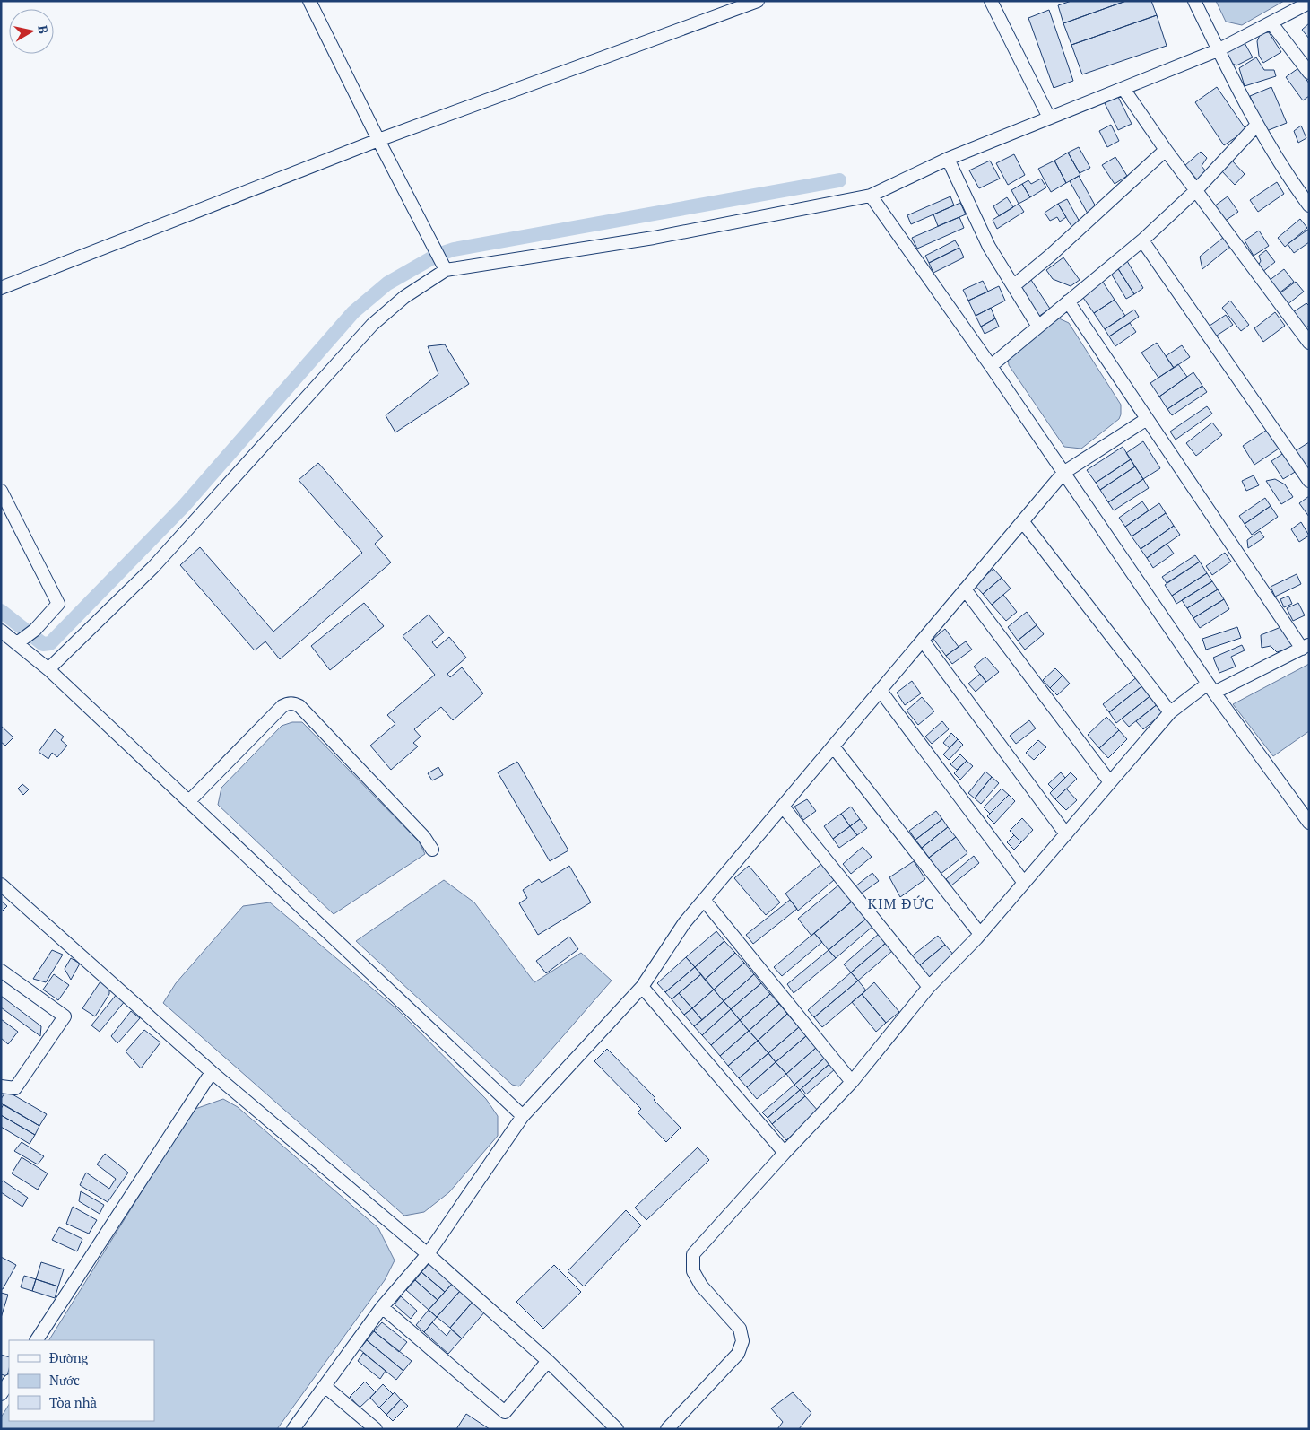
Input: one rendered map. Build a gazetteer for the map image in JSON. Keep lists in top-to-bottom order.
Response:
{
  "districts": ["KIM ĐỨC"],
  "legend": ["Đường", "Nước", "Tòa nhà"],
  "north": "right"
}
